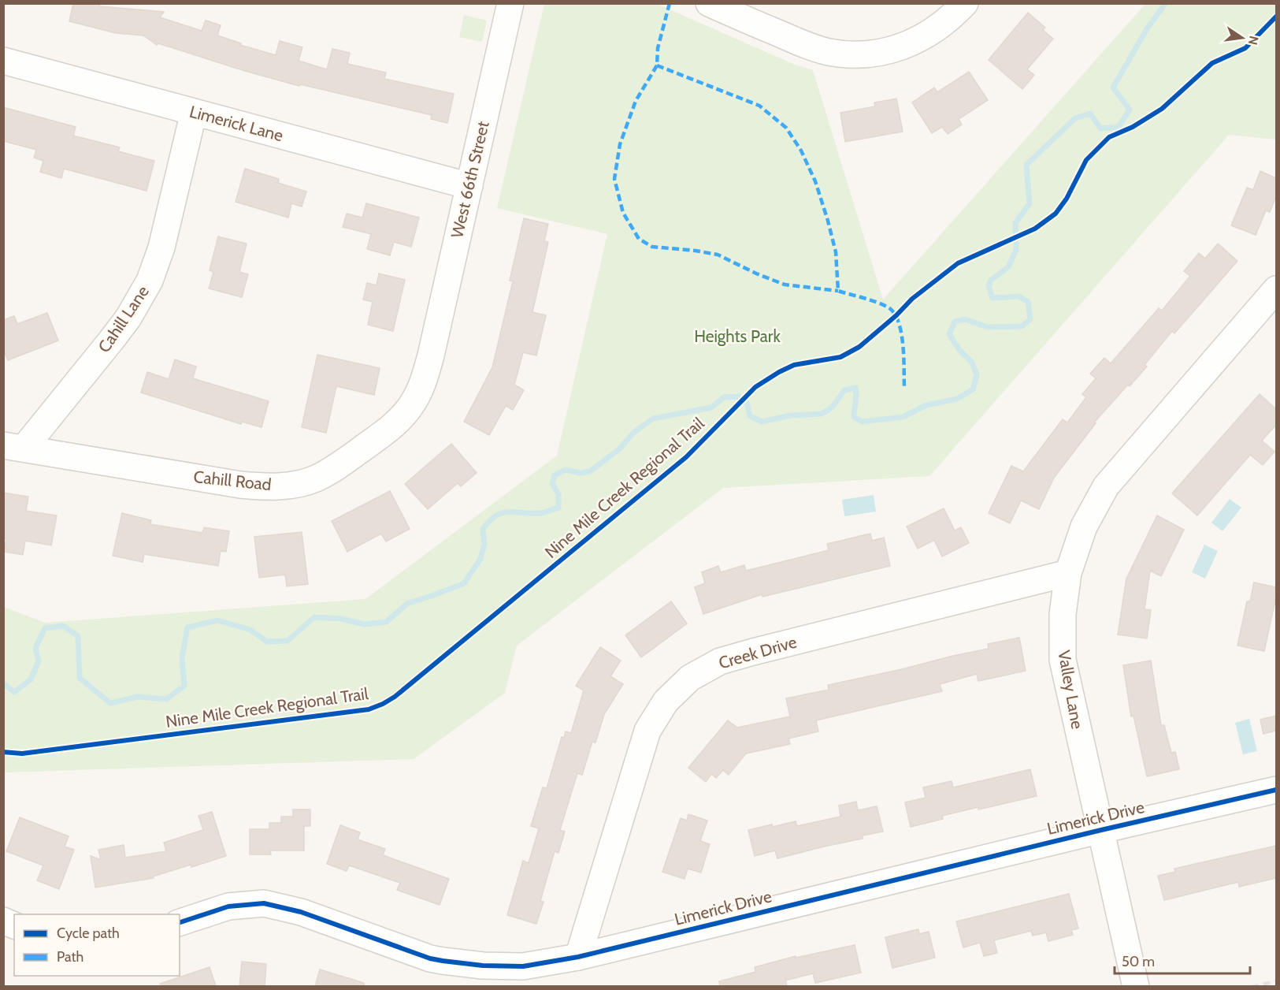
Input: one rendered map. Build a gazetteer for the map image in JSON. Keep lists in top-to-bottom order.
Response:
{
  "streets": {
    "street": [
      "Limerick Lane",
      "West 66th Street",
      "Cahill Lane",
      "Cahill Road",
      "Creek Drive",
      "Valley Lane",
      "Limerick Drive"
    ],
    "cycle path": ["Nine Mile Creek Regional Trail"]
  },
  "crossings": [
    ["Limerick Lane", "West 66th Street"],
    ["Limerick Lane", "Cahill Lane"],
    ["West 66th Street", "Cahill Road"],
    ["Cahill Lane", "Cahill Road"],
    ["Creek Drive", "Valley Lane"],
    ["Creek Drive", "Limerick Drive"],
    ["Valley Lane", "Limerick Drive"]
  ],
  "parks": ["Heights Park"],
  "legend": ["Cycle path", "Path"],
  "scale_bar": "50 m",
  "north": "right"
}
